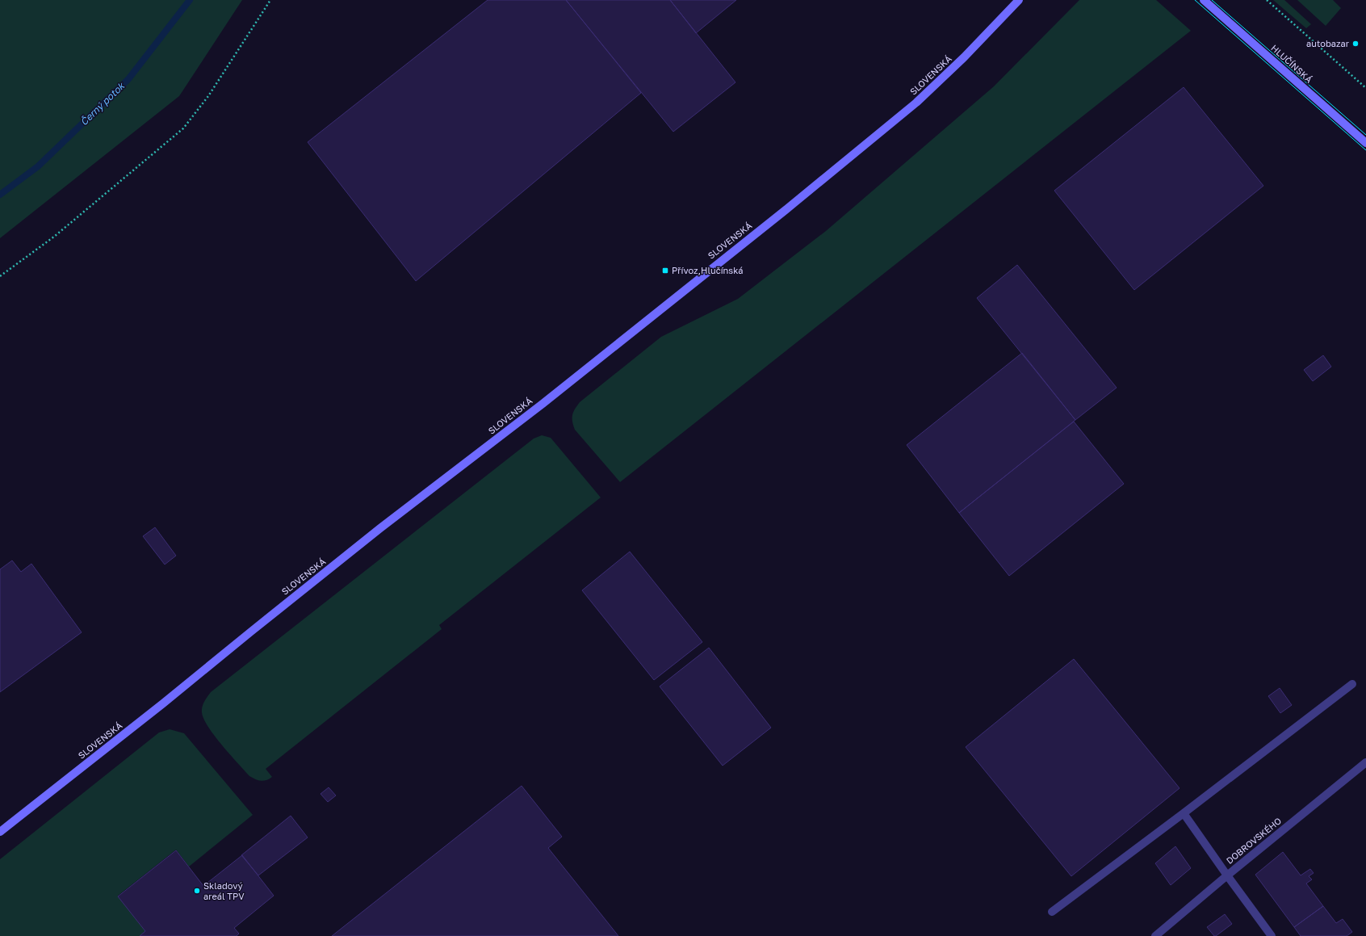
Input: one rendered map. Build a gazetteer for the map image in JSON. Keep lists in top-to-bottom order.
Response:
{
  "streets": {
    "street": ["HLUČÍNSKÁ", "SLOVENSKÁ", "DOBROVSKÉHO"]
  },
  "water": ["Černý potok"],
  "places": {
    "other": ["autobazar", "Skladový areál TPV"],
    "transit": ["Přívoz,Hlučínská"]
  }
}
